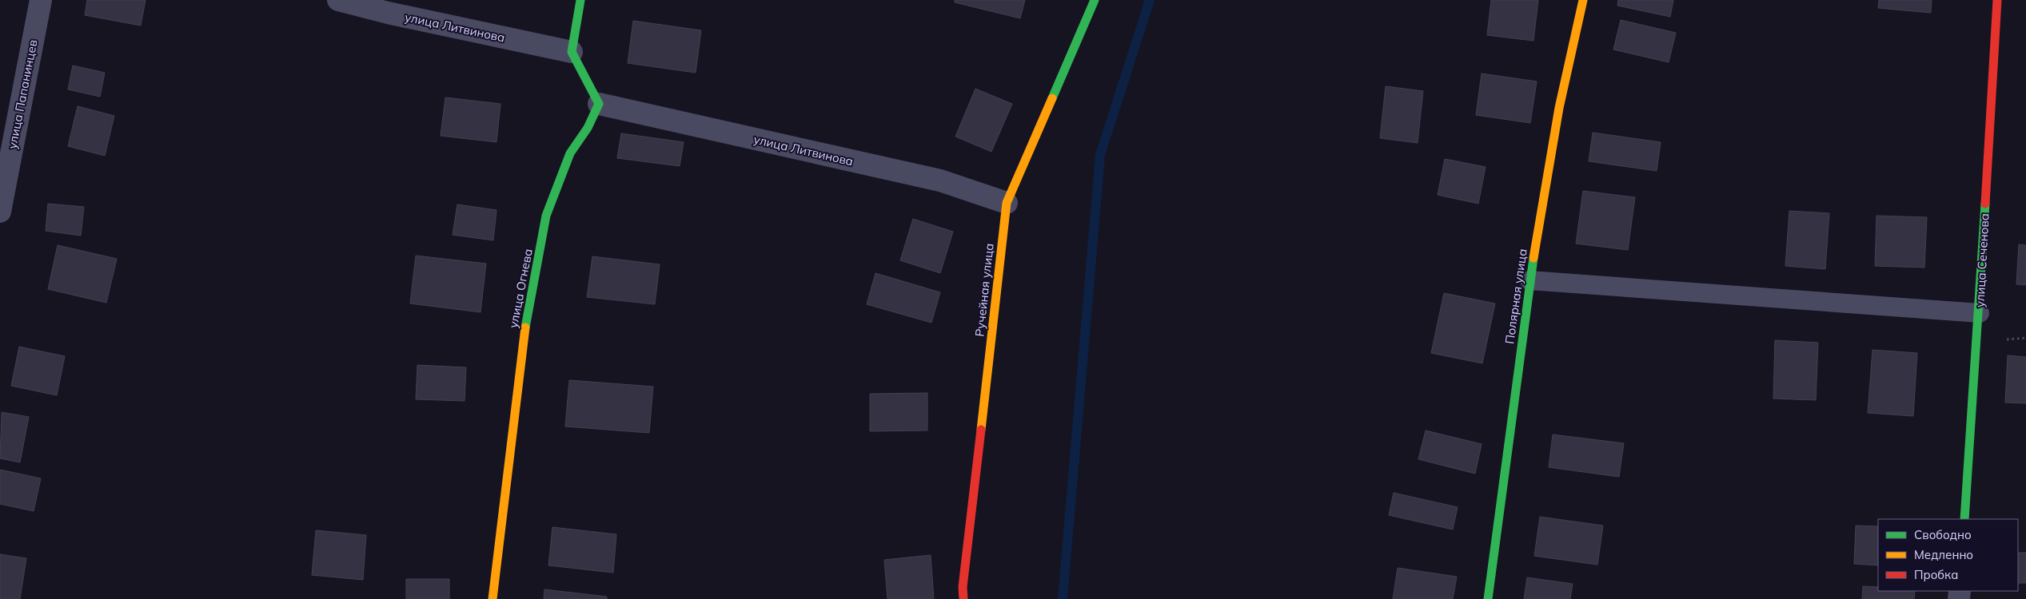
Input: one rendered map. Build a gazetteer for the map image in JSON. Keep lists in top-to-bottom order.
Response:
{
  "streets": {
    "street": [
      "улица Литвинова",
      "улица Папанинцев",
      "улица Сеченова",
      "улица Огнева",
      "Ручейная улица",
      "Полярная улица"
    ]
  },
  "crossings": [
    ["улица Литвинова", "улица Огнева"],
    ["улица Литвинова", "Ручейная улица"]
  ],
  "legend": ["Свободно", "Медленно", "Пробка"]
}
